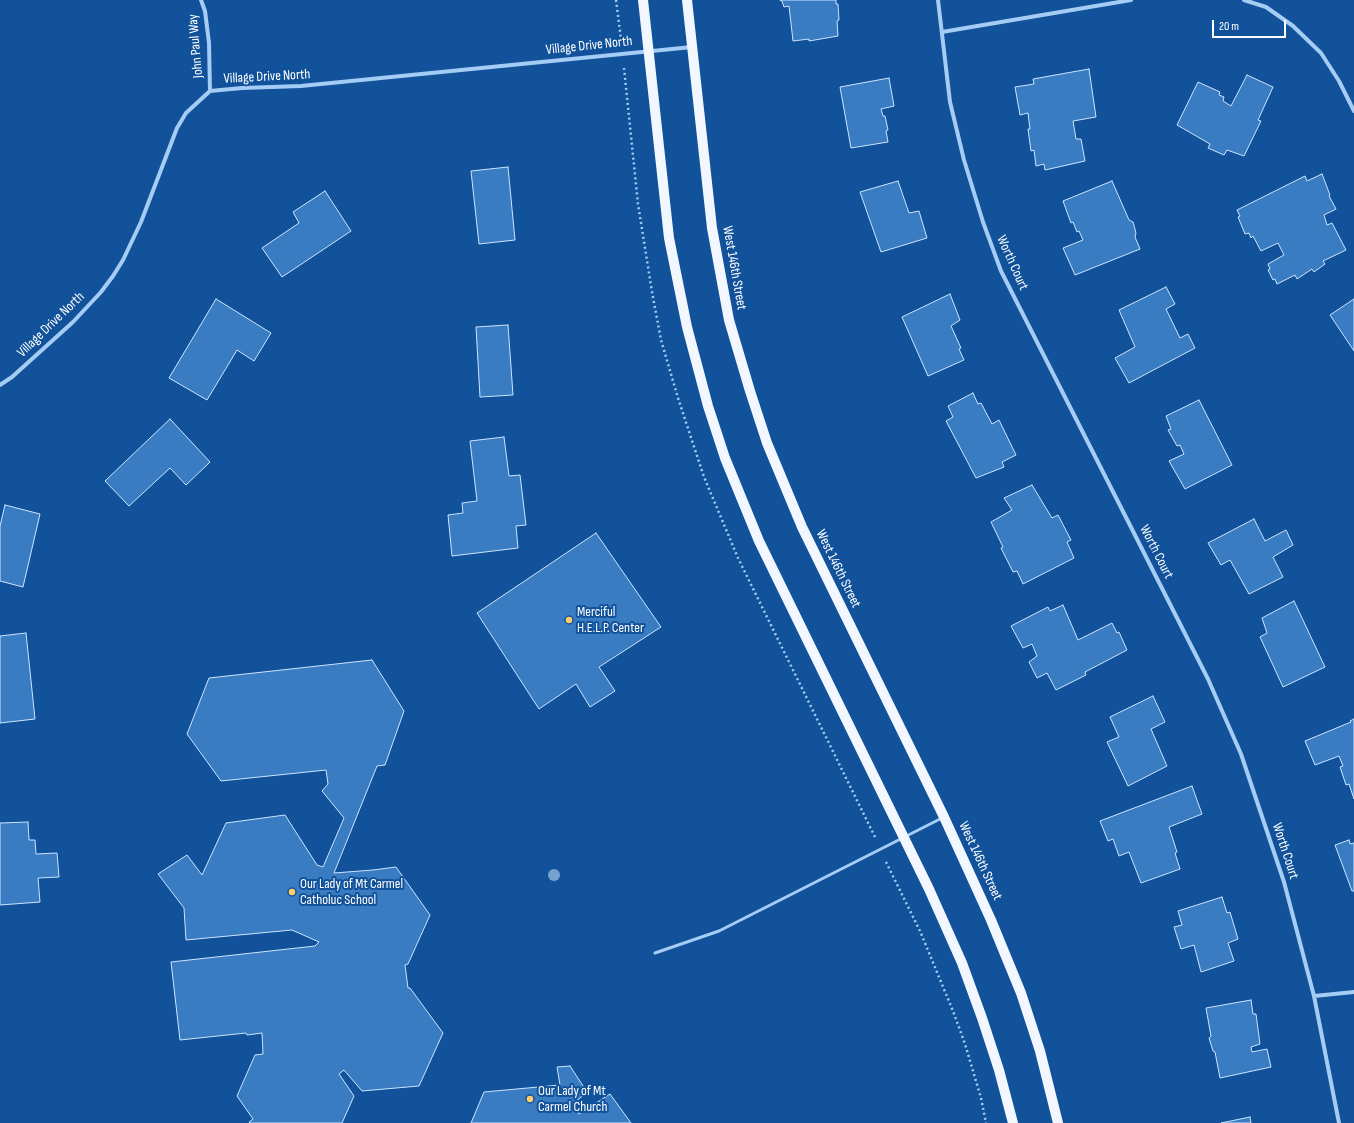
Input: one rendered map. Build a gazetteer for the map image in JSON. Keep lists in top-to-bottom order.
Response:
{
  "streets": {
    "main road": ["West 146th Street"],
    "street": ["John Paul Way", "Village Drive North", "Worth Court"]
  },
  "crossings": [
    ["John Paul Way", "Village Drive North"],
    ["Village Drive North", "West 146th Street"]
  ],
  "places": ["Merciful H.E.L.P. Center", "Our Lady of Mt Carmel Catholuc School", "Our Lady of Mt Carmel Church"],
  "scale_bar": "20 m"
}
